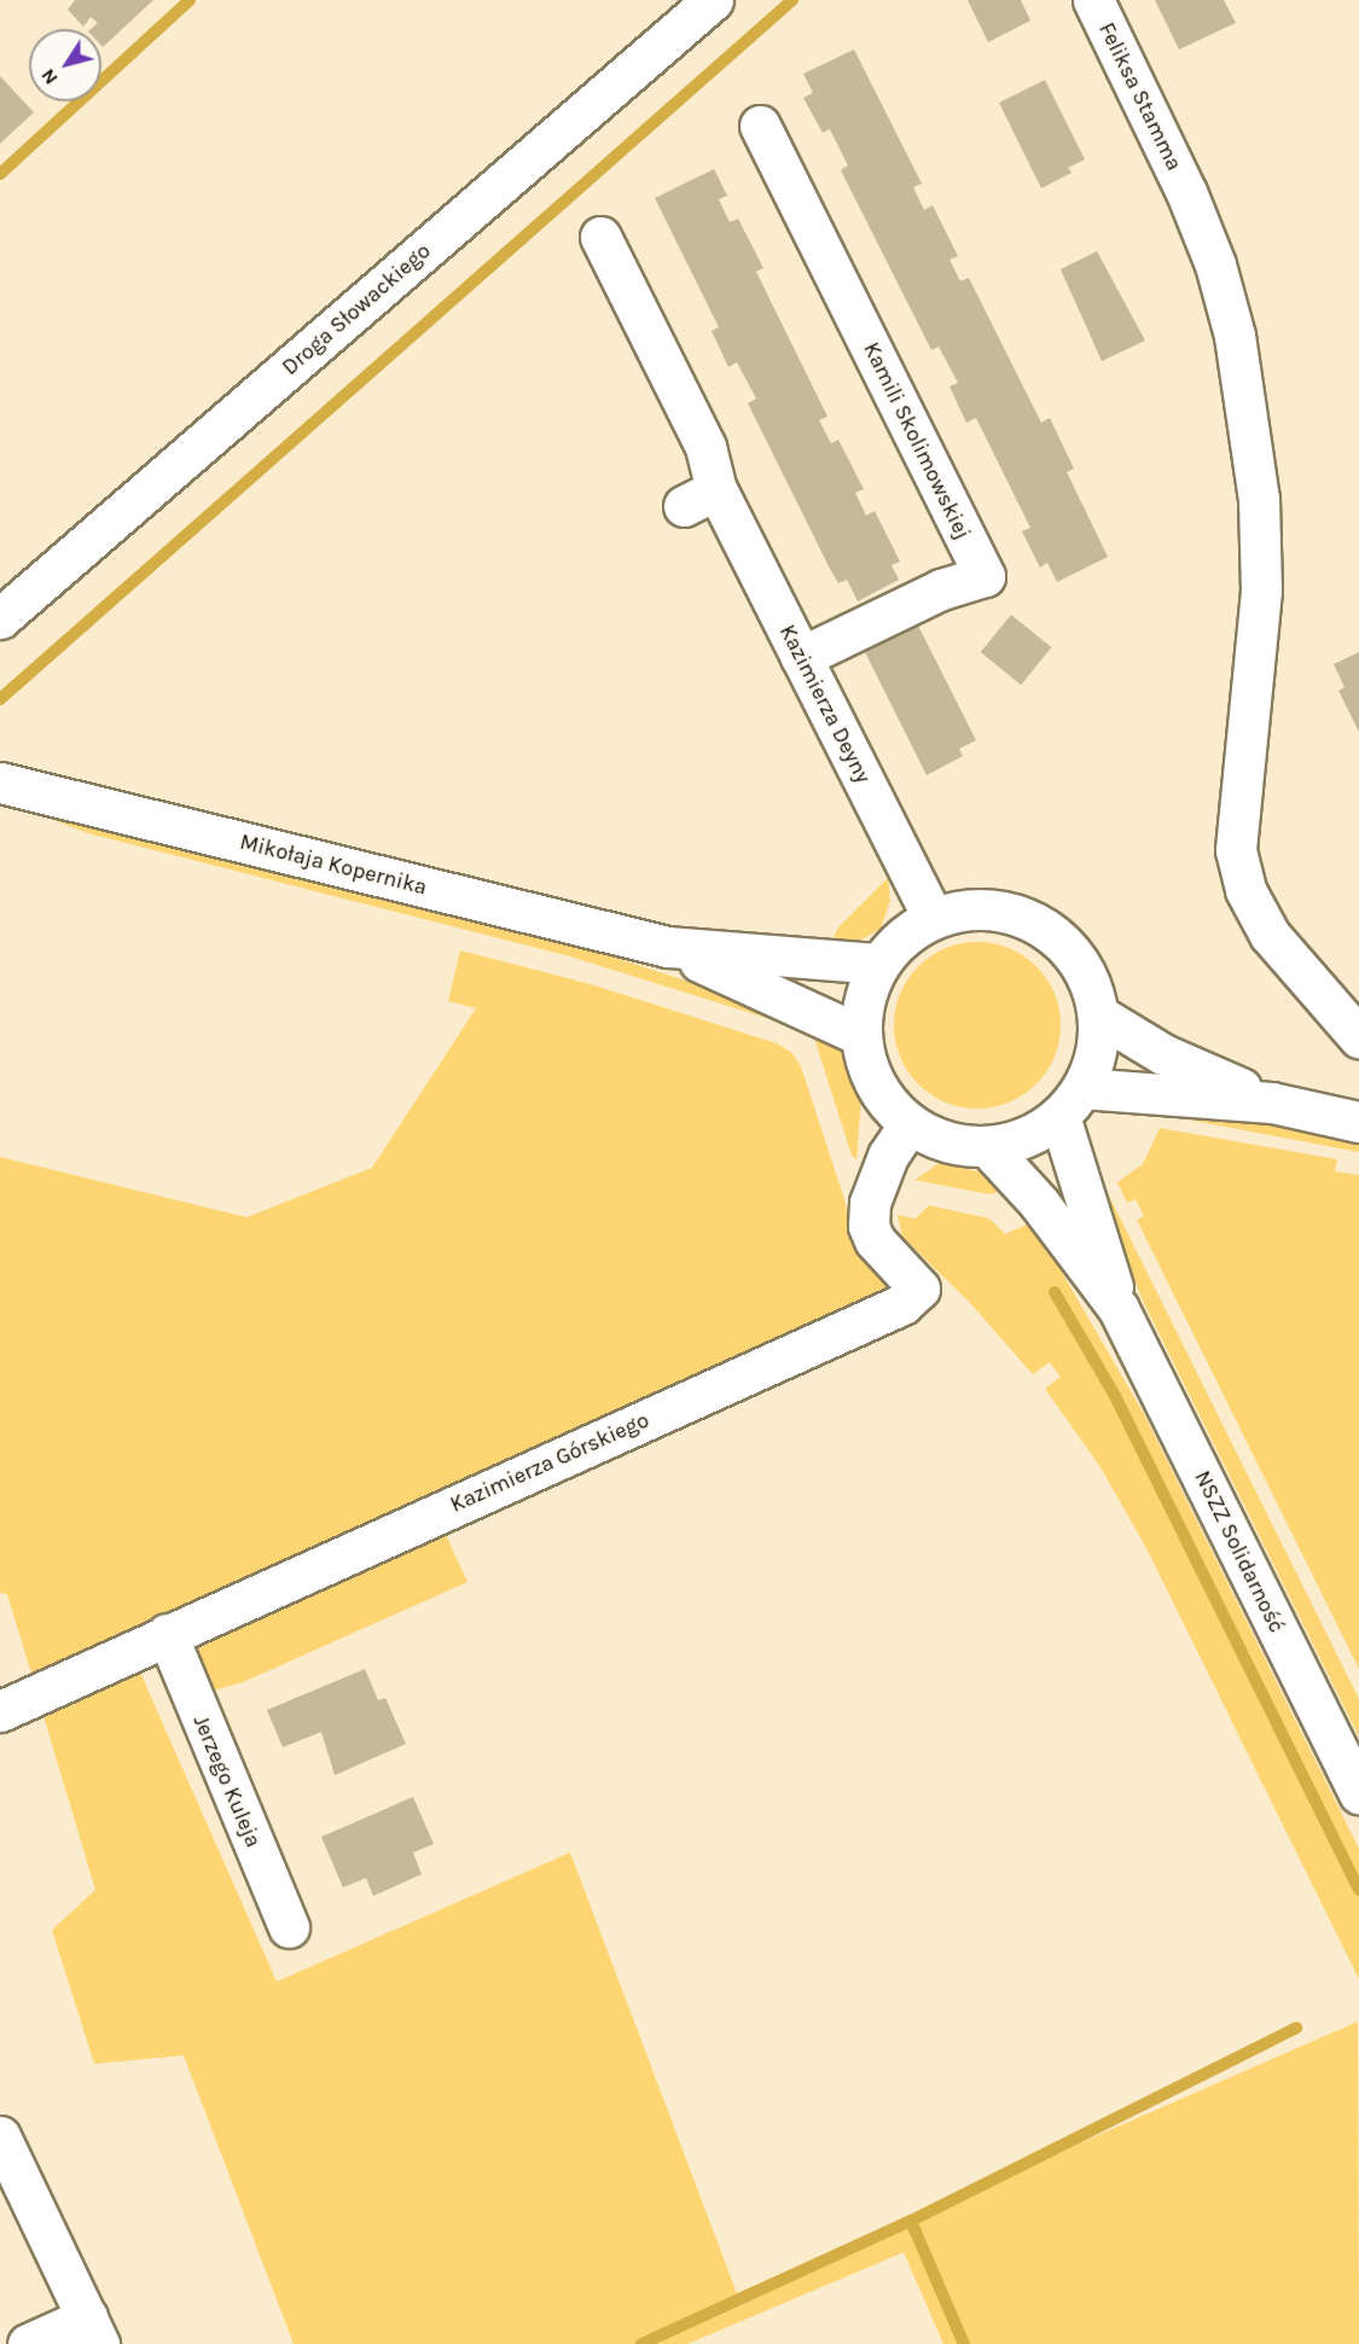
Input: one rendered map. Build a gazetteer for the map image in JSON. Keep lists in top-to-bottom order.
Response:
{
  "streets": {
    "street": [
      "Feliksa Stamma",
      "Droga Słowackiego",
      "Kamili Skolimowskiej",
      "Kazimierza Deyny",
      "Mikołaja Kopernika",
      "Kazimierza Górskiego",
      "NSZZ Solidarność",
      "Jerzego Kuleja"
    ]
  },
  "crossings": [
    ["Kamili Skolimowskiej", "Kazimierza Deyny"],
    ["Kazimierza Deyny", "Mikołaja Kopernika"],
    ["Kazimierza Deyny", "Kazimierza Górskiego"],
    ["Kazimierza Deyny", "NSZZ Solidarność"],
    ["Mikołaja Kopernika", "Kazimierza Górskiego"],
    ["Mikołaja Kopernika", "NSZZ Solidarność"],
    ["Kazimierza Górskiego", "NSZZ Solidarność"],
    ["Kazimierza Górskiego", "Jerzego Kuleja"]
  ],
  "north": "bottom left"
}
